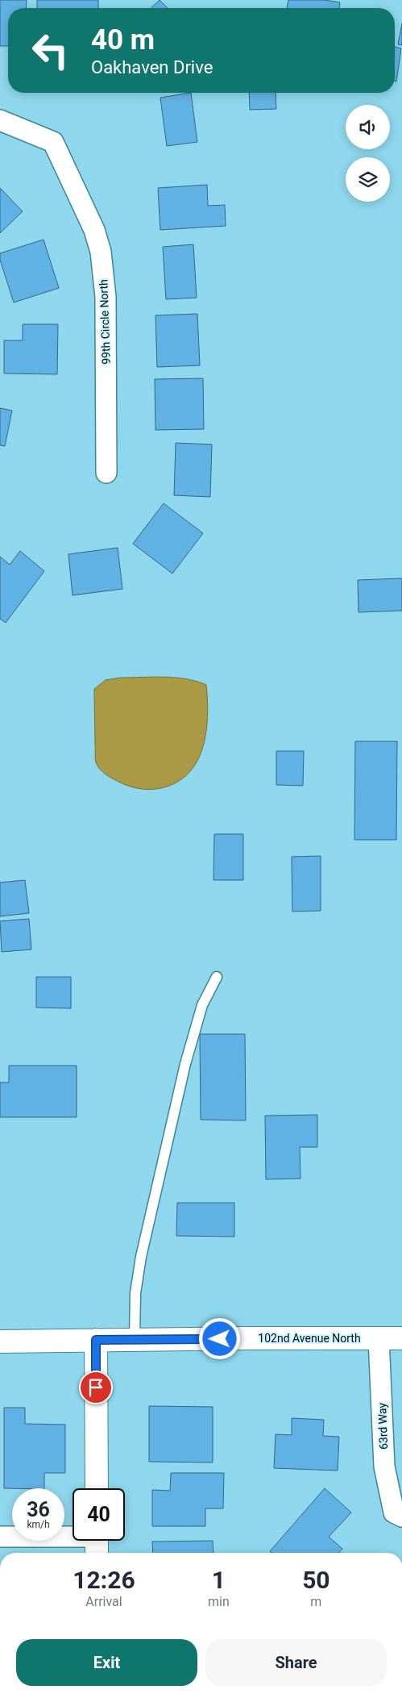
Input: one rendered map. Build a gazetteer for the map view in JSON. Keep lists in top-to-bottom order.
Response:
{
  "streets": {
    "street": ["99th Circle North", "102nd Avenue North", "63rd Way"]
  },
  "crossings": [
    ["102nd Avenue North", "63rd Way"]
  ],
  "page": {
    "turn": ["40 m", "Oakhaven Drive"],
    "speed": "36 km/h",
    "limit": "40",
    "eta": [
      "12:26",
      "Arrival",
      "1",
      "min",
      "50",
      "m"
    ],
    "buttons": ["Exit", "Share"]
  }
}
